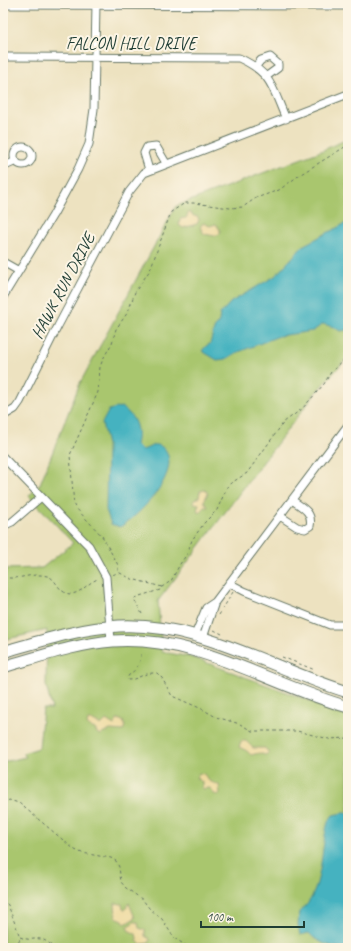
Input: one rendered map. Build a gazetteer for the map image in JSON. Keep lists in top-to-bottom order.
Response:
{
  "streets": {
    "street": ["FALCON HILL DRIVE", "HAWK RUN DRIVE"]
  },
  "crossings": [
    ["FALCON HILL DRIVE", "HAWK RUN DRIVE"]
  ],
  "scale_bar": "100 m"
}
